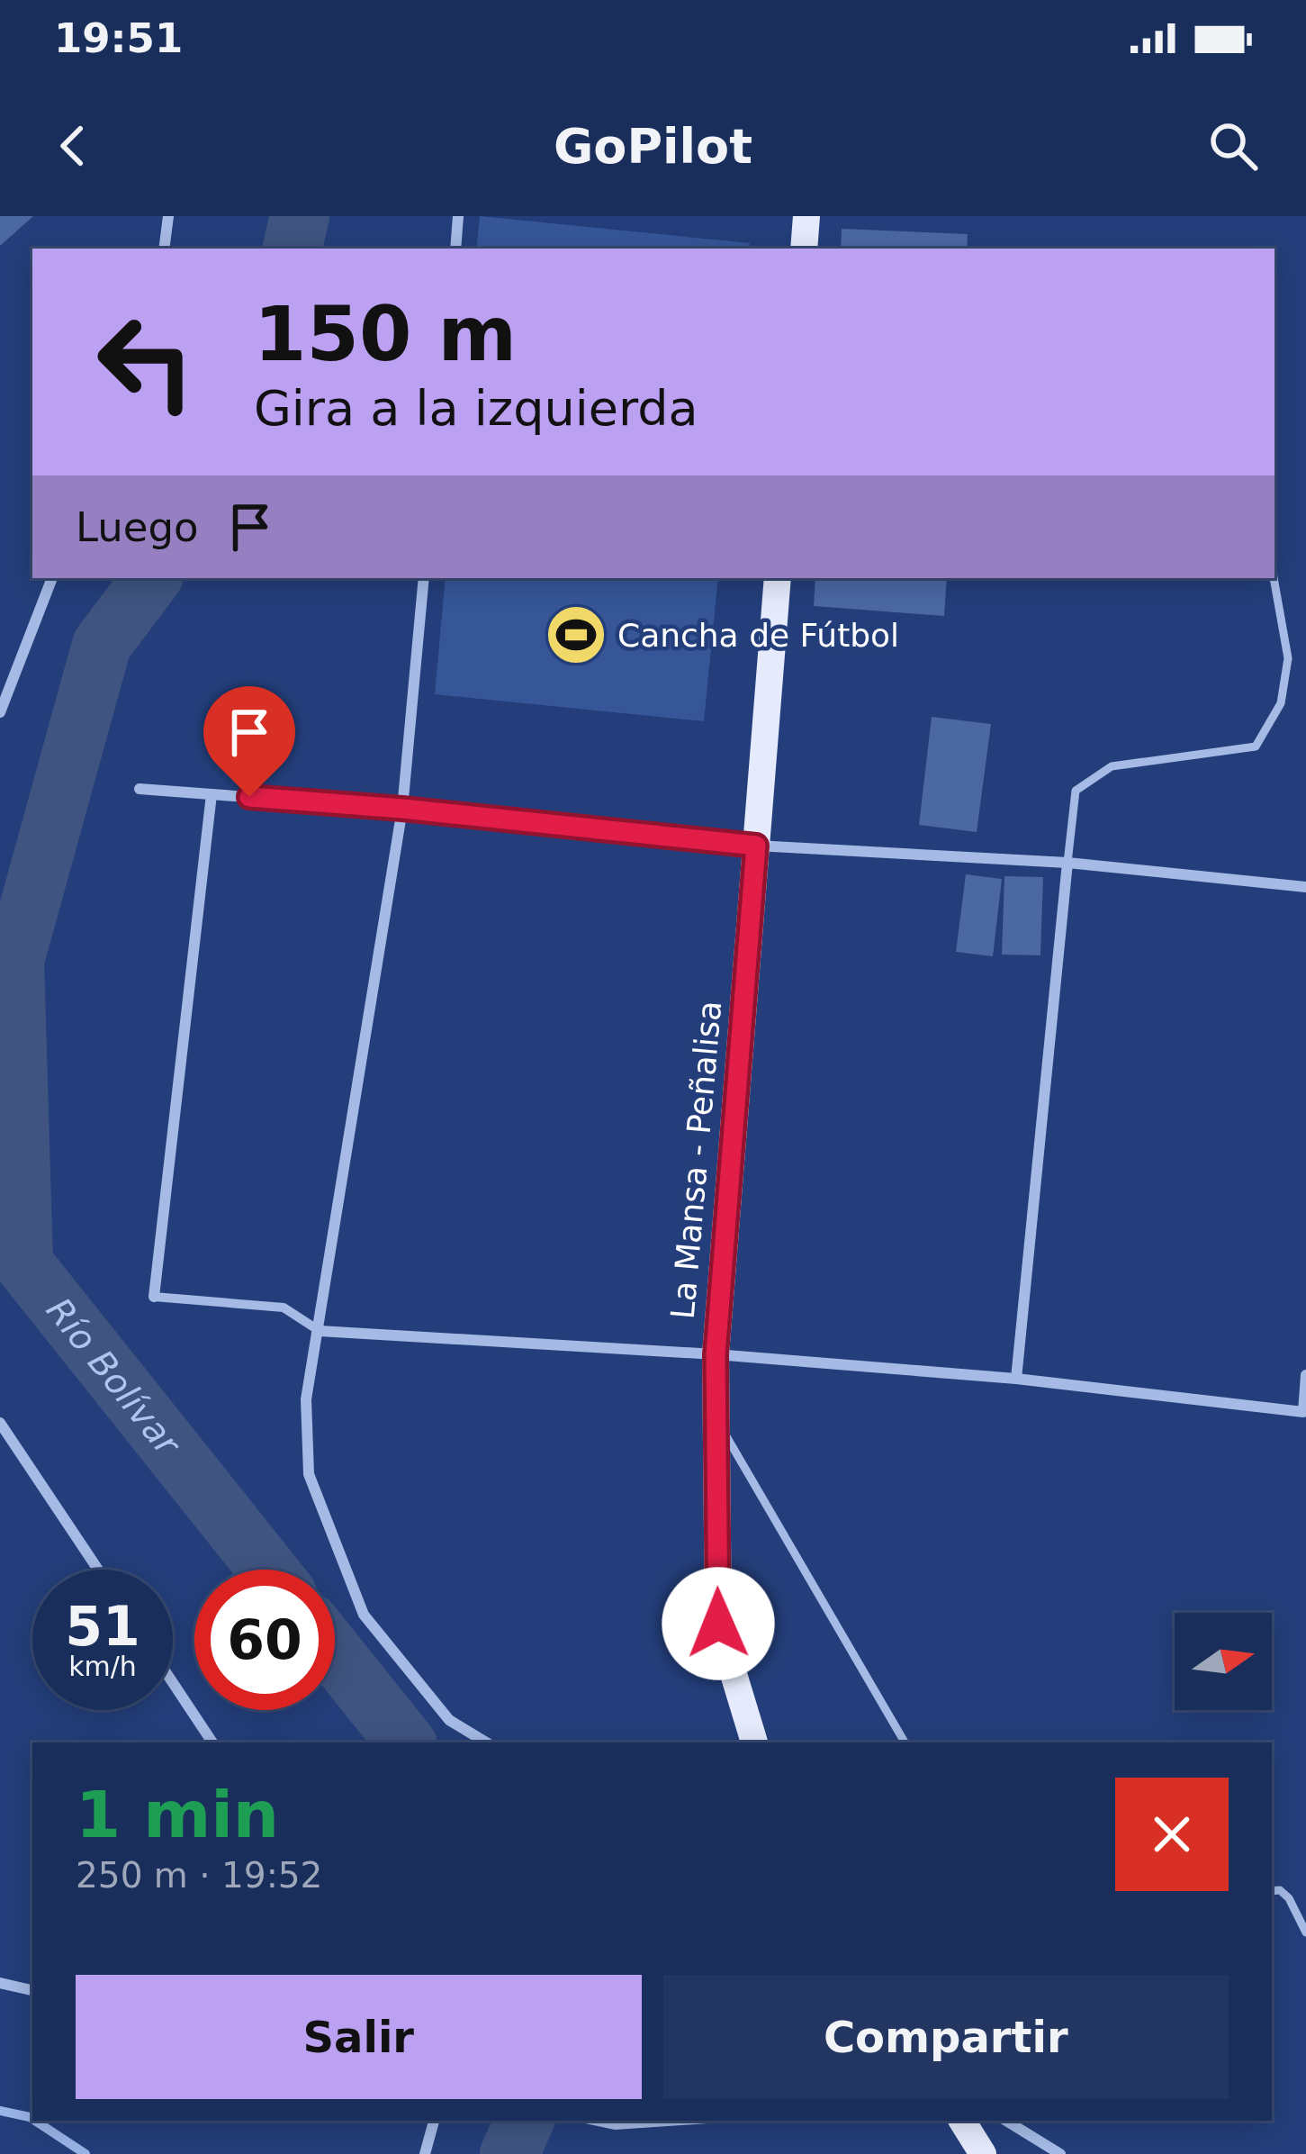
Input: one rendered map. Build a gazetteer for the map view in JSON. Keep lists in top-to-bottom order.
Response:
{
  "streets": {
    "main road": ["La Mansa - Peñalisa"]
  },
  "water": ["Río Bolívar"],
  "places": {
    "sports": ["Cancha de Fútbol"]
  },
  "north": "right",
  "page": {
    "status": "19:51",
    "header": "GoPilot",
    "turn": ["150 m", "Gira a la izquierda"],
    "then": "Luego",
    "speed": "51 km/h",
    "limit": "60",
    "heading": ["1 min", "250 m · 19:52"],
    "buttons": ["Salir", "Compartir"]
  }
}
